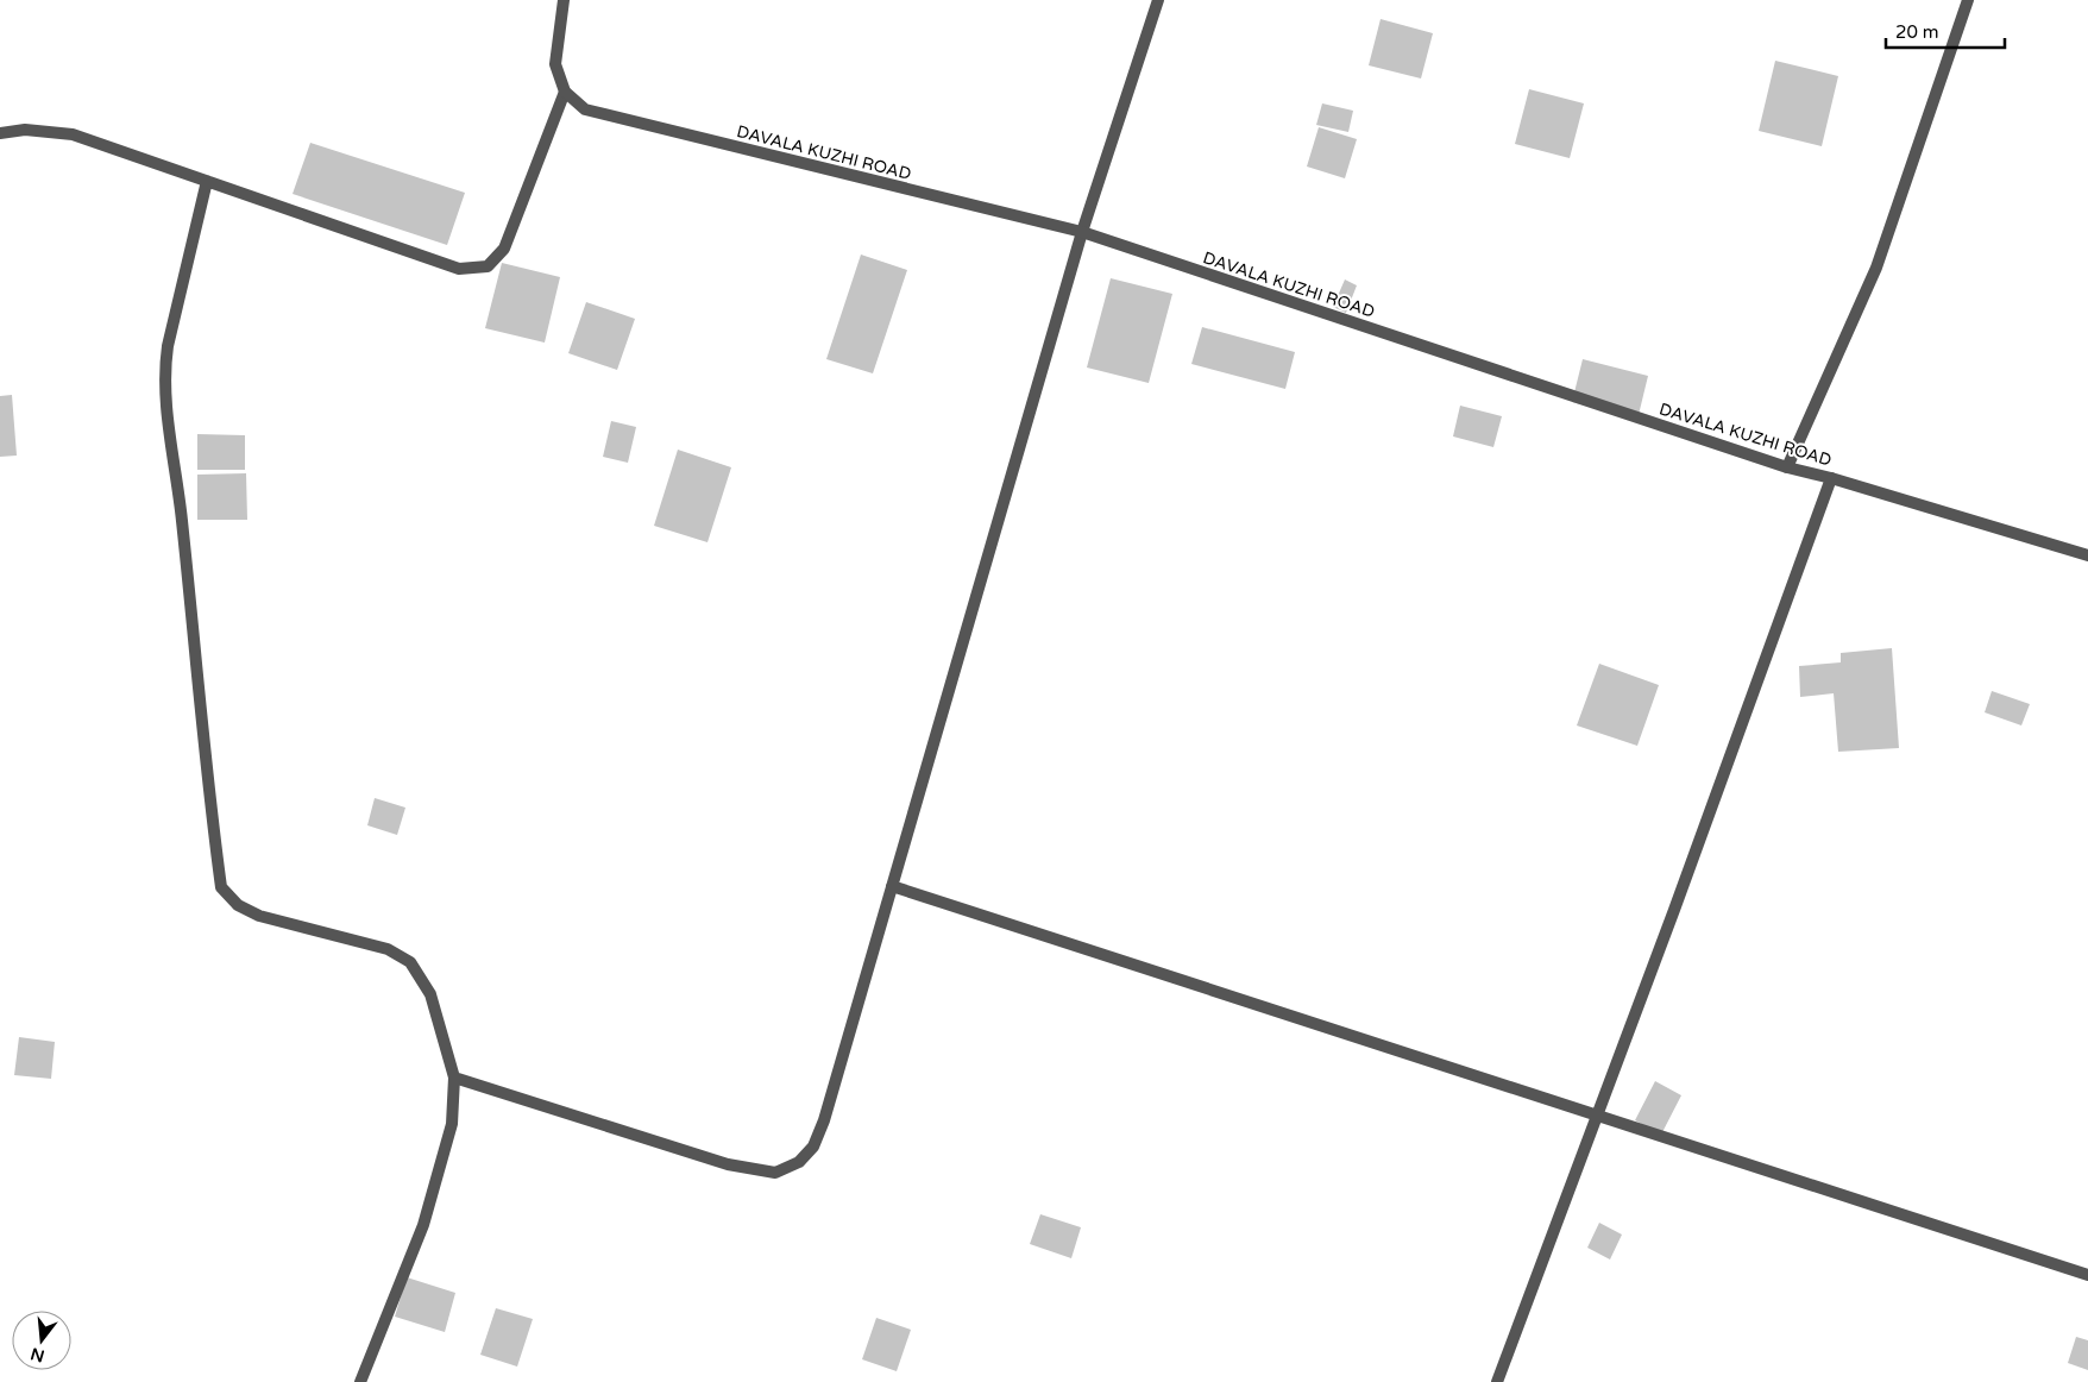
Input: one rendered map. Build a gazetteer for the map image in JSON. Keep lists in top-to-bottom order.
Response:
{
  "streets": {
    "street": ["DAVALA KUZHI ROAD"]
  },
  "scale_bar": "20 m",
  "north": "bottom"
}
